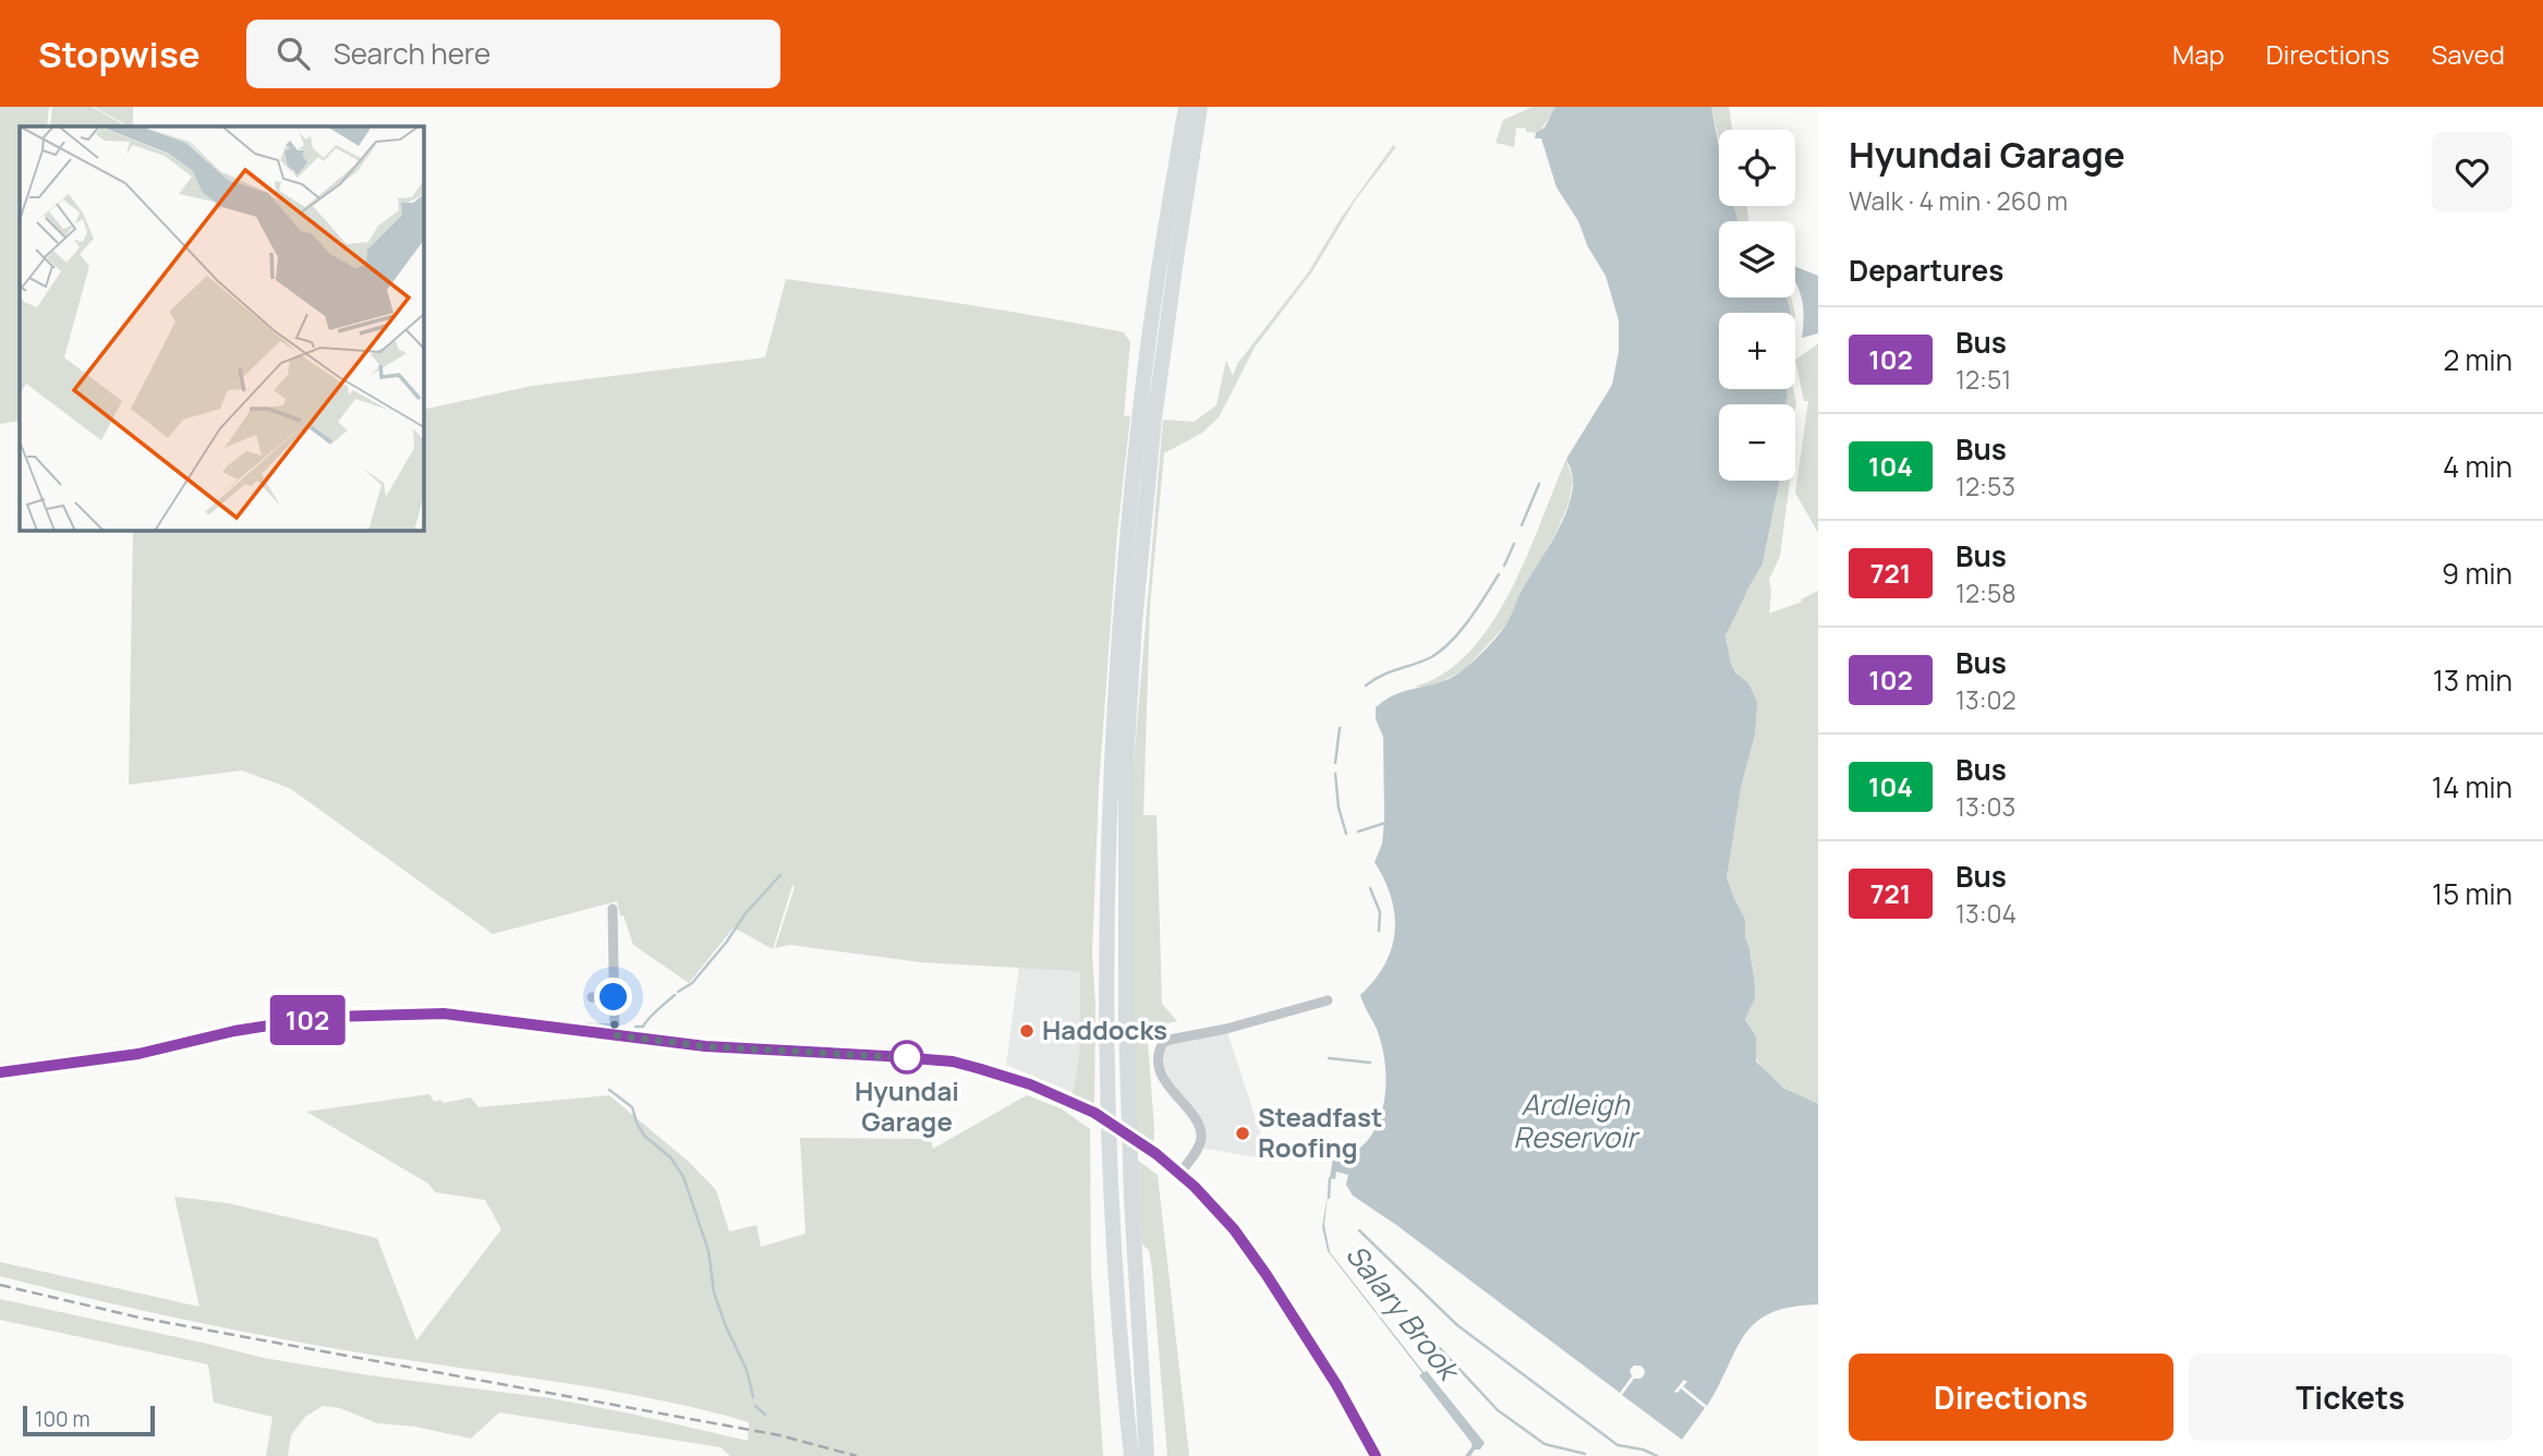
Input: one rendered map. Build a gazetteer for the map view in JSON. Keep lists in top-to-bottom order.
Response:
{
  "water": ["Ardleigh Reservoir", "Salary Brook"],
  "places": ["Haddocks", "Hyundai Garage", "Steadfast Roofing"],
  "lines": ["bus line 102"],
  "scale_bar": "100 m",
  "page": {
    "header": "Stopwise",
    "search": "Search here",
    "nav": ["Map", "Directions", "Saved"],
    "on_map": "102",
    "heading": [
      ["Hyundai Garage", "Walk · 4 min · 260 m"],
      "Departures"
    ],
    "map_buttons": ["+", "−"],
    "list": [
      {
        "mark": "102",
        "name": "Bus",
        "note": "12:51",
        "value": "2 min"
      },
      {
        "mark": "104",
        "name": "Bus",
        "note": "12:53",
        "value": "4 min"
      },
      {
        "mark": "721",
        "name": "Bus",
        "note": "12:58",
        "value": "9 min"
      },
      {
        "mark": "102",
        "name": "Bus",
        "note": "13:02",
        "value": "13 min"
      },
      {
        "mark": "104",
        "name": "Bus",
        "note": "13:03",
        "value": "14 min"
      },
      {
        "mark": "721",
        "name": "Bus",
        "note": "13:04",
        "value": "15 min"
      }
    ],
    "buttons": ["Directions", "Tickets"],
    "scale": "100 m"
  }
}
